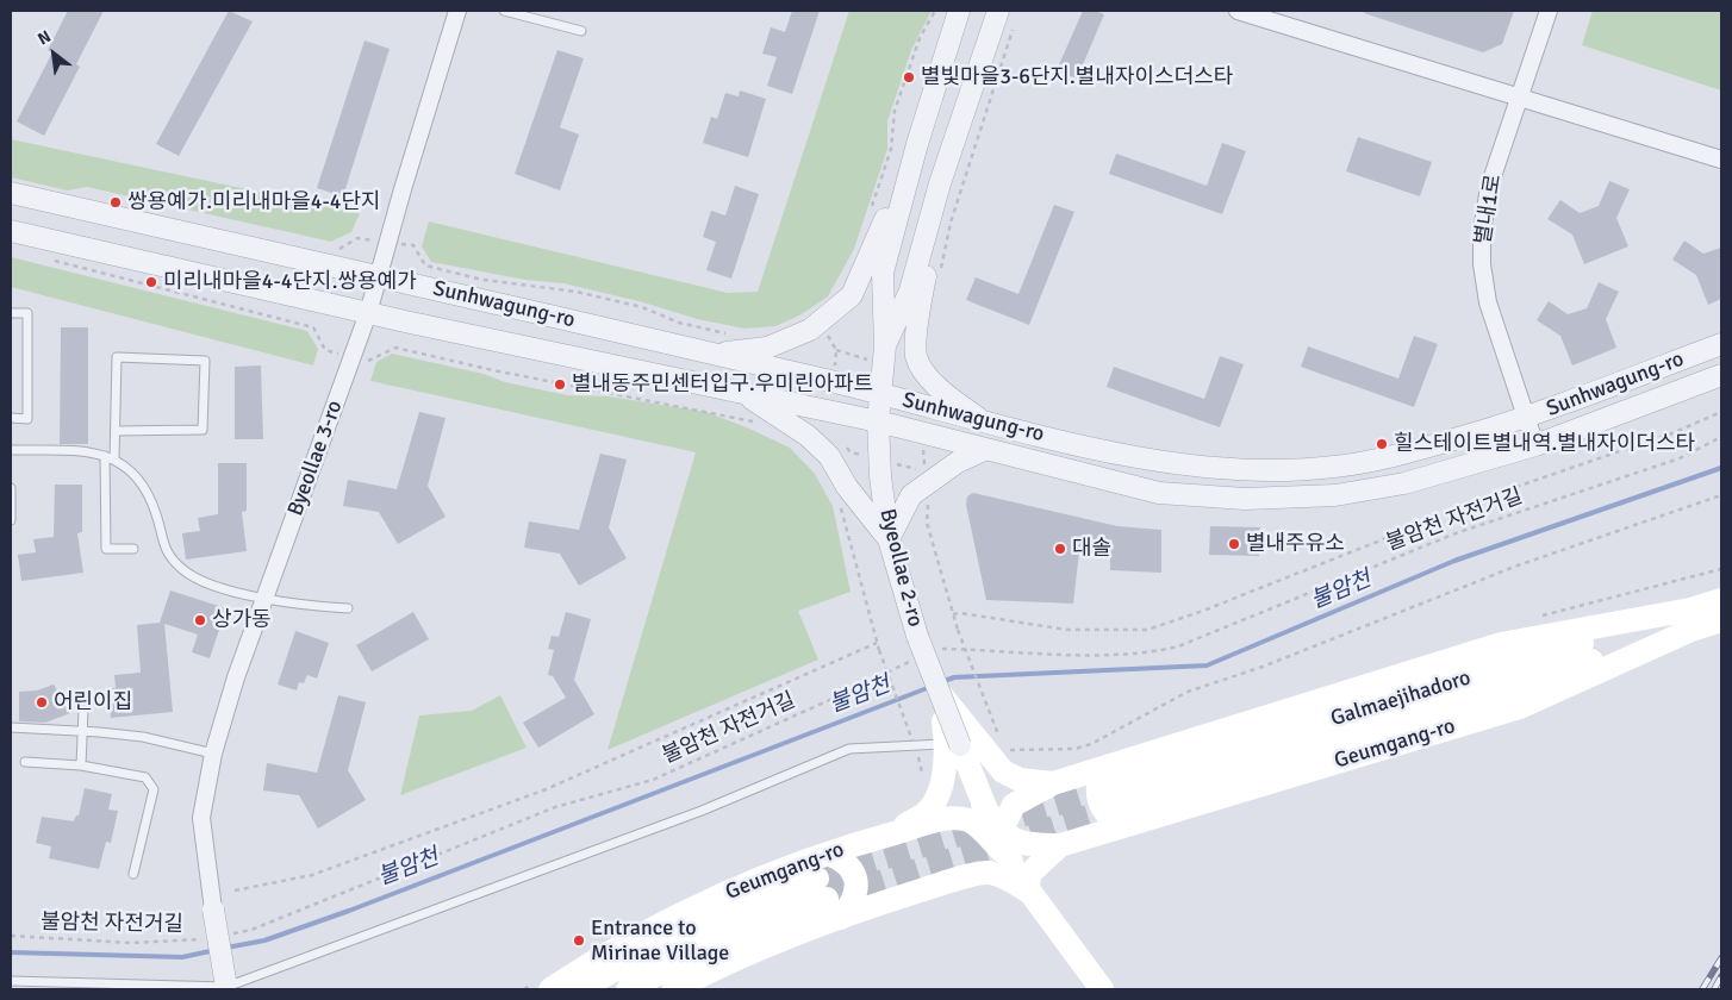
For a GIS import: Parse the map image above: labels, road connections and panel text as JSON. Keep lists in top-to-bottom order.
{
  "streets": {
    "main road": ["Geumgang-ro"],
    "street": [
      "별내1로",
      "Sunhwagung-ro",
      "Byeollae 3-ro",
      "Byeollae 2-ro"
    ],
    "path": ["불암천 자전거길"]
  },
  "crossings": [
    ["별내1로", "Sunhwagung-ro"],
    ["Sunhwagung-ro", "Byeollae 3-ro"],
    ["Sunhwagung-ro", "Byeollae 2-ro"]
  ],
  "water": ["불암천"],
  "places": [
    "별빛마을3-6단지.별내자이스더스타",
    "쌍용예가.미리내마을4-4단지",
    "미리내마을4-4단지.쌍용예가",
    "별내동주민센터입구.우미린아파트",
    "힐스테이트별내역.별내자이더스타",
    "별내주유소",
    "대솔",
    "상가동",
    "어린이집",
    "Entrance to Mirinae Village"
  ],
  "north": "top left"
}
